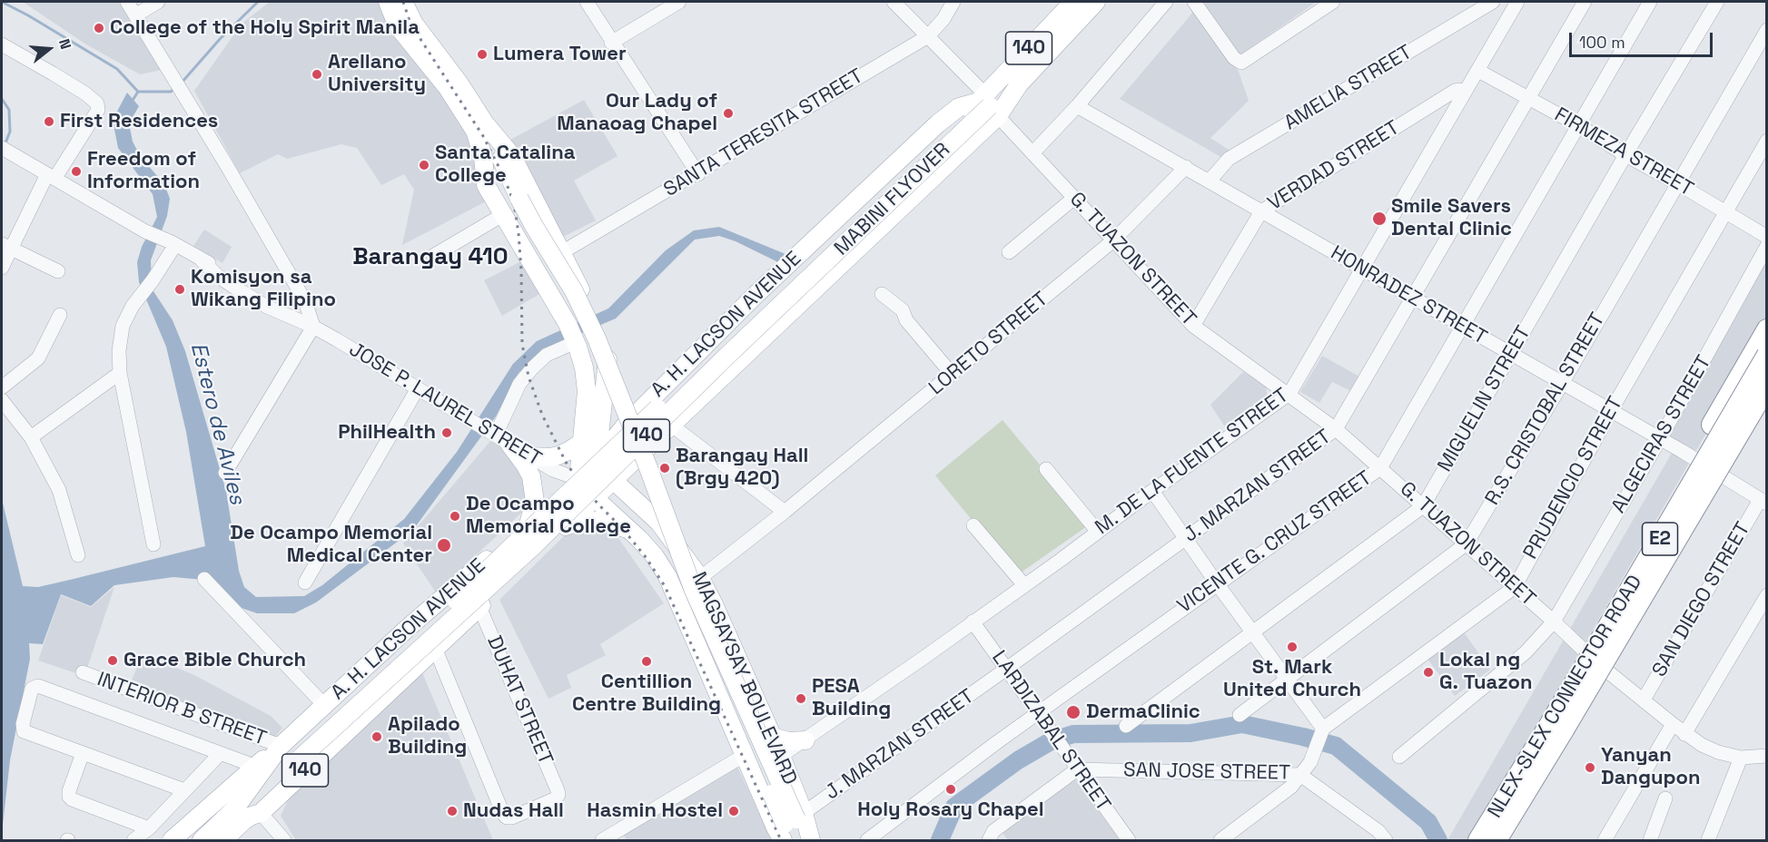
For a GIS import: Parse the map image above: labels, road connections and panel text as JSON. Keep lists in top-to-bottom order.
{
  "streets": {
    "highway": ["E2", "NLEX-SLEX CONNECTOR ROAD"],
    "main road": [
      "140",
      "MABINI FLYOVER",
      "A. H. LACSON AVENUE",
      "MAGSAYSAY BOULEVARD"
    ],
    "street": [
      "AMELIA STREET",
      "SANTA TERESITA STREET",
      "FIRMEZA STREET",
      "VERDAD STREET",
      "G. TUAZON STREET",
      "HONRADEZ STREET",
      "LORETO STREET",
      "MIGUELIN STREET",
      "JOSE P. LAUREL STREET",
      "R.S. CRISTOBAL STREET",
      "ALGECIRAS STREET",
      "M. DE LA FUENTE STREET",
      "PRUDENCIO STREET",
      "J. MARZAN STREET",
      "VICENTE G. CRUZ STREET",
      "SAN DIEGO STREET",
      "DUHAT STREET",
      "INTERIOR B STREET",
      "LARDIZABAL STREET",
      "SAN JOSE STREET"
    ]
  },
  "crossings": [
    ["AMELIA STREET", "HONRADEZ STREET"],
    ["SANTA TERESITA STREET", "G. TUAZON STREET"],
    ["FIRMEZA STREET", "MIGUELIN STREET"],
    ["FIRMEZA STREET", "R.S. CRISTOBAL STREET"],
    ["FIRMEZA STREET", "M. DE LA FUENTE STREET"],
    ["FIRMEZA STREET", "PRUDENCIO STREET"],
    ["FIRMEZA STREET", "J. MARZAN STREET"],
    ["FIRMEZA STREET", "VICENTE G. CRUZ STREET"],
    ["VERDAD STREET", "G. TUAZON STREET"],
    ["VERDAD STREET", "HONRADEZ STREET"],
    ["VERDAD STREET", "M. DE LA FUENTE STREET"],
    ["MABINI FLYOVER", "G. TUAZON STREET"],
    ["MABINI FLYOVER", "A. H. LACSON AVENUE"],
    ["MABINI FLYOVER", "INTERIOR B STREET"],
    ["G. TUAZON STREET", "A. H. LACSON AVENUE"],
    ["G. TUAZON STREET", "LORETO STREET"],
    ["G. TUAZON STREET", "MIGUELIN STREET"],
    ["G. TUAZON STREET", "R.S. CRISTOBAL STREET"],
    ["G. TUAZON STREET", "ALGECIRAS STREET"],
    ["G. TUAZON STREET", "M. DE LA FUENTE STREET"],
    ["G. TUAZON STREET", "PRUDENCIO STREET"],
    ["G. TUAZON STREET", "J. MARZAN STREET"],
    ["G. TUAZON STREET", "VICENTE G. CRUZ STREET"],
    ["G. TUAZON STREET", "SAN DIEGO STREET"],
    ["HONRADEZ STREET", "LORETO STREET"],
    ["HONRADEZ STREET", "MIGUELIN STREET"],
    ["HONRADEZ STREET", "R.S. CRISTOBAL STREET"],
    ["HONRADEZ STREET", "ALGECIRAS STREET"],
    ["HONRADEZ STREET", "M. DE LA FUENTE STREET"],
    ["HONRADEZ STREET", "PRUDENCIO STREET"],
    ["HONRADEZ STREET", "J. MARZAN STREET"],
    ["HONRADEZ STREET", "VICENTE G. CRUZ STREET"],
    ["HONRADEZ STREET", "SAN DIEGO STREET"],
    ["A. H. LACSON AVENUE", "JOSE P. LAUREL STREET"],
    ["A. H. LACSON AVENUE", "MAGSAYSAY BOULEVARD"],
    ["A. H. LACSON AVENUE", "DUHAT STREET"],
    ["A. H. LACSON AVENUE", "INTERIOR B STREET"],
    ["LORETO STREET", "MAGSAYSAY BOULEVARD"],
    ["JOSE P. LAUREL STREET", "MAGSAYSAY BOULEVARD"],
    ["M. DE LA FUENTE STREET", "MAGSAYSAY BOULEVARD"],
    ["M. DE LA FUENTE STREET", "LARDIZABAL STREET"],
    ["J. MARZAN STREET", "MAGSAYSAY BOULEVARD"],
    ["J. MARZAN STREET", "LARDIZABAL STREET"],
    ["VICENTE G. CRUZ STREET", "LARDIZABAL STREET"],
    ["LARDIZABAL STREET", "SAN JOSE STREET"]
  ],
  "districts": ["Barangay 410"],
  "water": ["Estero de Aviles"],
  "places": [
    "College of the Holy Spirit Manila",
    "Lumera Tower",
    "Arellano University",
    "Our Lady of Manaoag Chapel",
    "First Residences",
    "Santa Catalina College",
    "Freedom of Information",
    "Smile Savers Dental Clinic",
    "Komisyon sa Wikang Filipino",
    "PhilHealth",
    "Barangay Hall (Brgy 420)",
    "De Ocampo Memorial College",
    "De Ocampo Memorial Medical Center",
    "St. Mark United Church",
    "Grace Bible Church",
    "Centillion Centre Building",
    "Lokal ng G. Tuazon",
    "PESA Building",
    "DermaClinic",
    "Apilado Building",
    "Yanyan Dangupon",
    "Holy Rosary Chapel",
    "Nudas Hall",
    "Hasmin Hostel"
  ],
  "scale_bar": "100 m",
  "north": "right"
}
